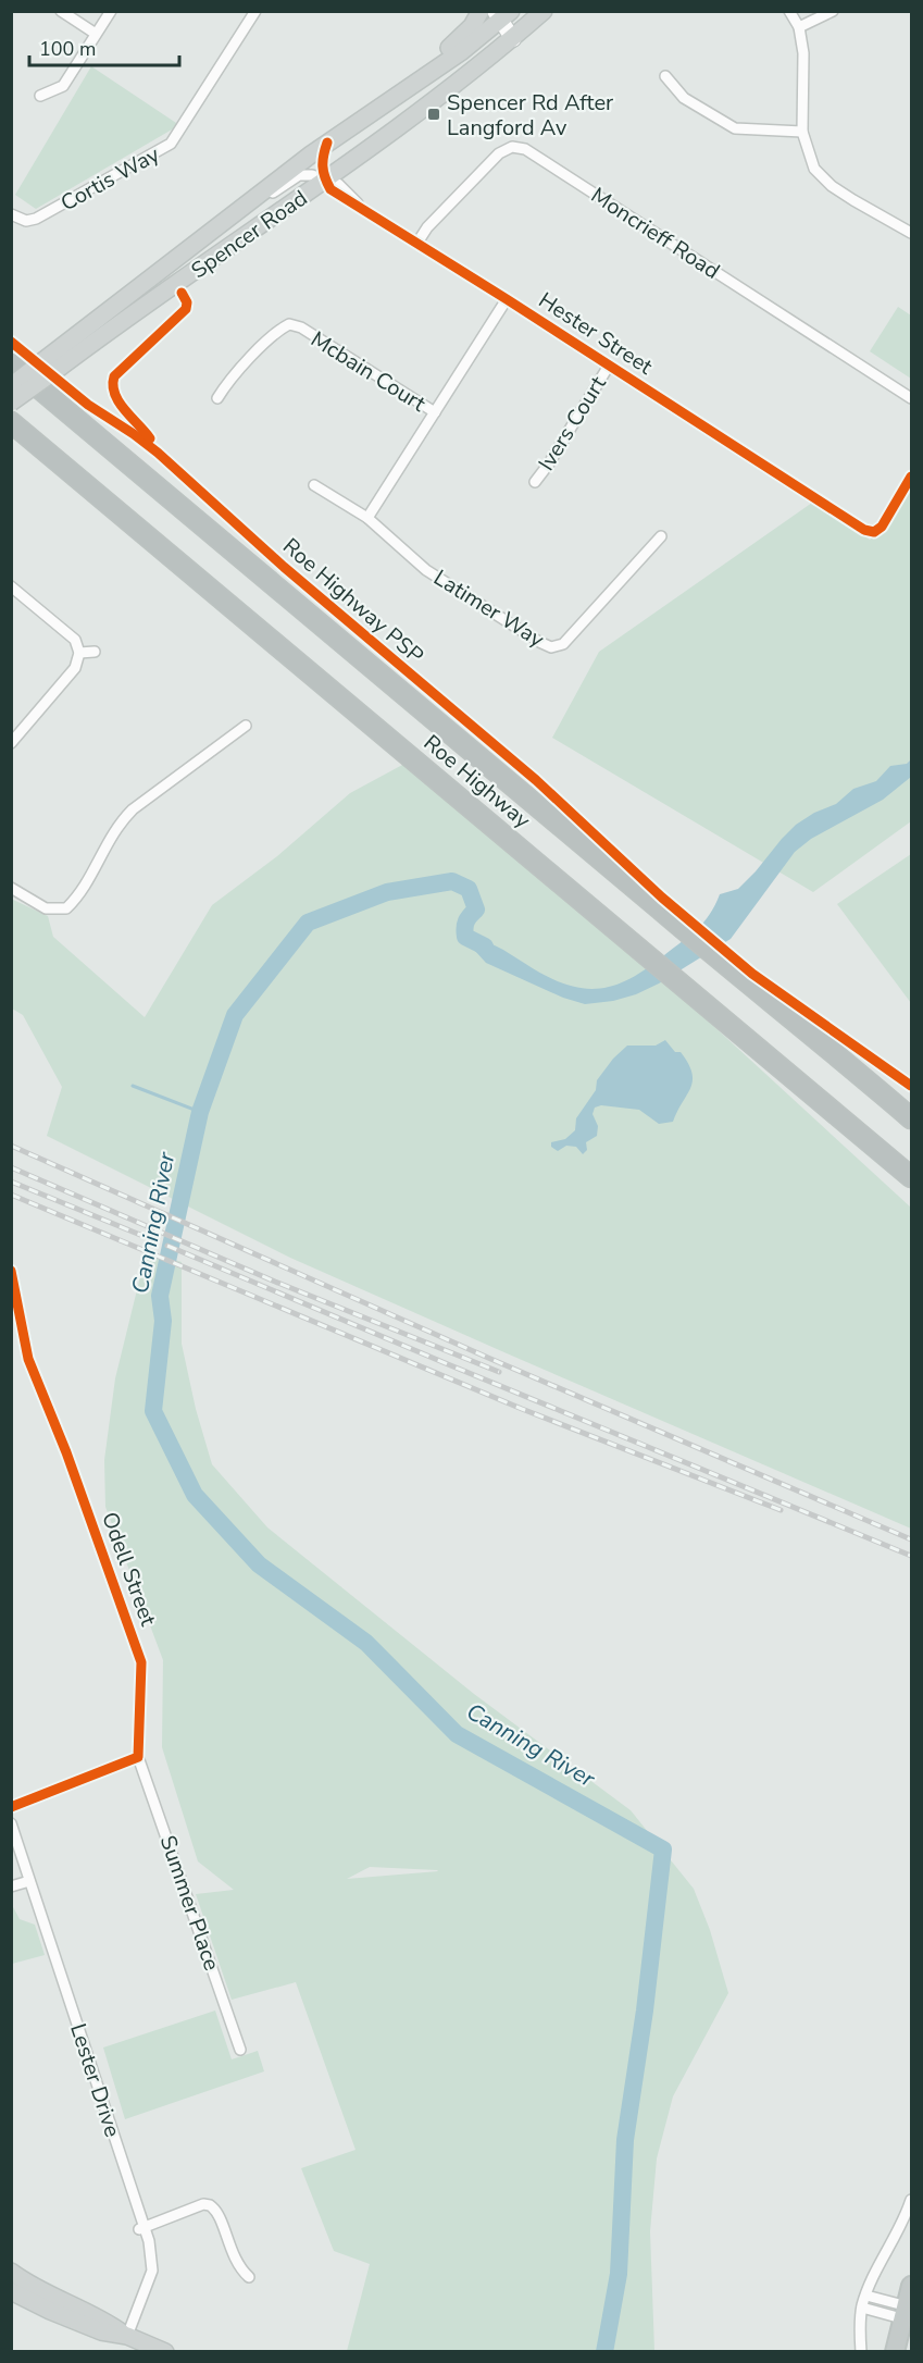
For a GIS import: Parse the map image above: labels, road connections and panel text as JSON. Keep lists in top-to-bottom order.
{
  "streets": {
    "highway": ["Roe Highway"],
    "main road": ["Spencer Road"],
    "street": [
      "Cortis Way",
      "Moncrieff Road",
      "Hester Street",
      "Mcbain Court",
      "Ivers Court",
      "Latimer Way",
      "Odell Street",
      "Summer Place",
      "Lester Drive"
    ],
    "cycle path": ["Roe Highway PSP"]
  },
  "crossings": [
    ["Moncrieff Road", "Hester Street"],
    ["Spencer Road", "Hester Street"],
    ["Hester Street", "Ivers Court"],
    ["Odell Street", "Summer Place"]
  ],
  "water": ["Canning River"],
  "places": {
    "transit": ["Spencer Rd After Langford Av"]
  },
  "scale_bar": "100 m"
}
